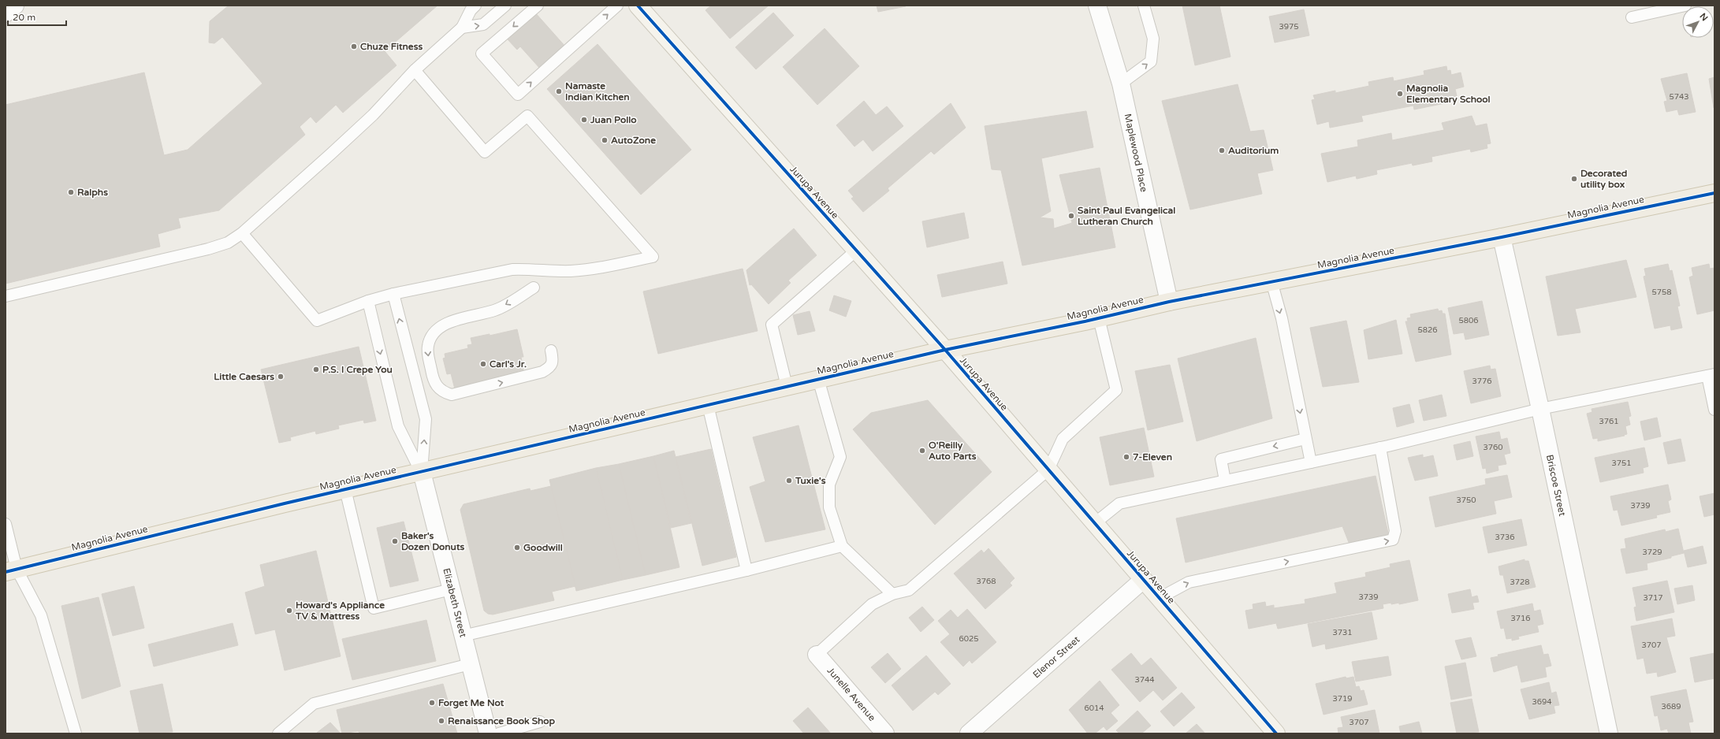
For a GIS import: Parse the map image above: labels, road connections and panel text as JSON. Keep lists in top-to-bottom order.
{
  "streets": {
    "main road": ["Jurupa Avenue", "Magnolia Avenue"],
    "street": [
      "Maplewood Place",
      "Briscoe Street",
      "Elizabeth Street",
      "Elenor Street",
      "Junelle Avenue"
    ]
  },
  "crossings": [
    ["Maplewood Place", "Magnolia Avenue"],
    ["Jurupa Avenue", "Magnolia Avenue"],
    ["Jurupa Avenue", "Elenor Street"],
    ["Magnolia Avenue", "Briscoe Street"],
    ["Magnolia Avenue", "Elizabeth Street"]
  ],
  "places": [
    "Chuze Fitness",
    "Namaste Indian Kitchen",
    "Magnolia Elementary School",
    "Juan Pollo",
    "AutoZone",
    "Auditorium",
    "Decorated utility box",
    "Ralphs",
    "Saint Paul Evangelical Lutheran Church",
    "Carl's Jr.",
    "P.S. I Crepe You",
    "Little Caesars",
    "O'Reilly Auto Parts",
    "7-Eleven",
    "Tuxie's",
    "Baker's Dozen Donuts",
    "Goodwill",
    "Howard's Appliance TV & Mattress",
    "Forget Me Not",
    "Renaissance Book Shop"
  ],
  "house_numbers": [
    "3975",
    "5743",
    "5758",
    "5806",
    "5826",
    "3776",
    "3761",
    "3760",
    "3751",
    "3750",
    "3739",
    "3736",
    "3729",
    "3768",
    "3728",
    "3739",
    "3717",
    "3716",
    "3731",
    "6025",
    "3707",
    "3744",
    "3719",
    "3694",
    "3689",
    "6014",
    "3707"
  ],
  "scale_bar": "20 m",
  "north": "top right"
}
